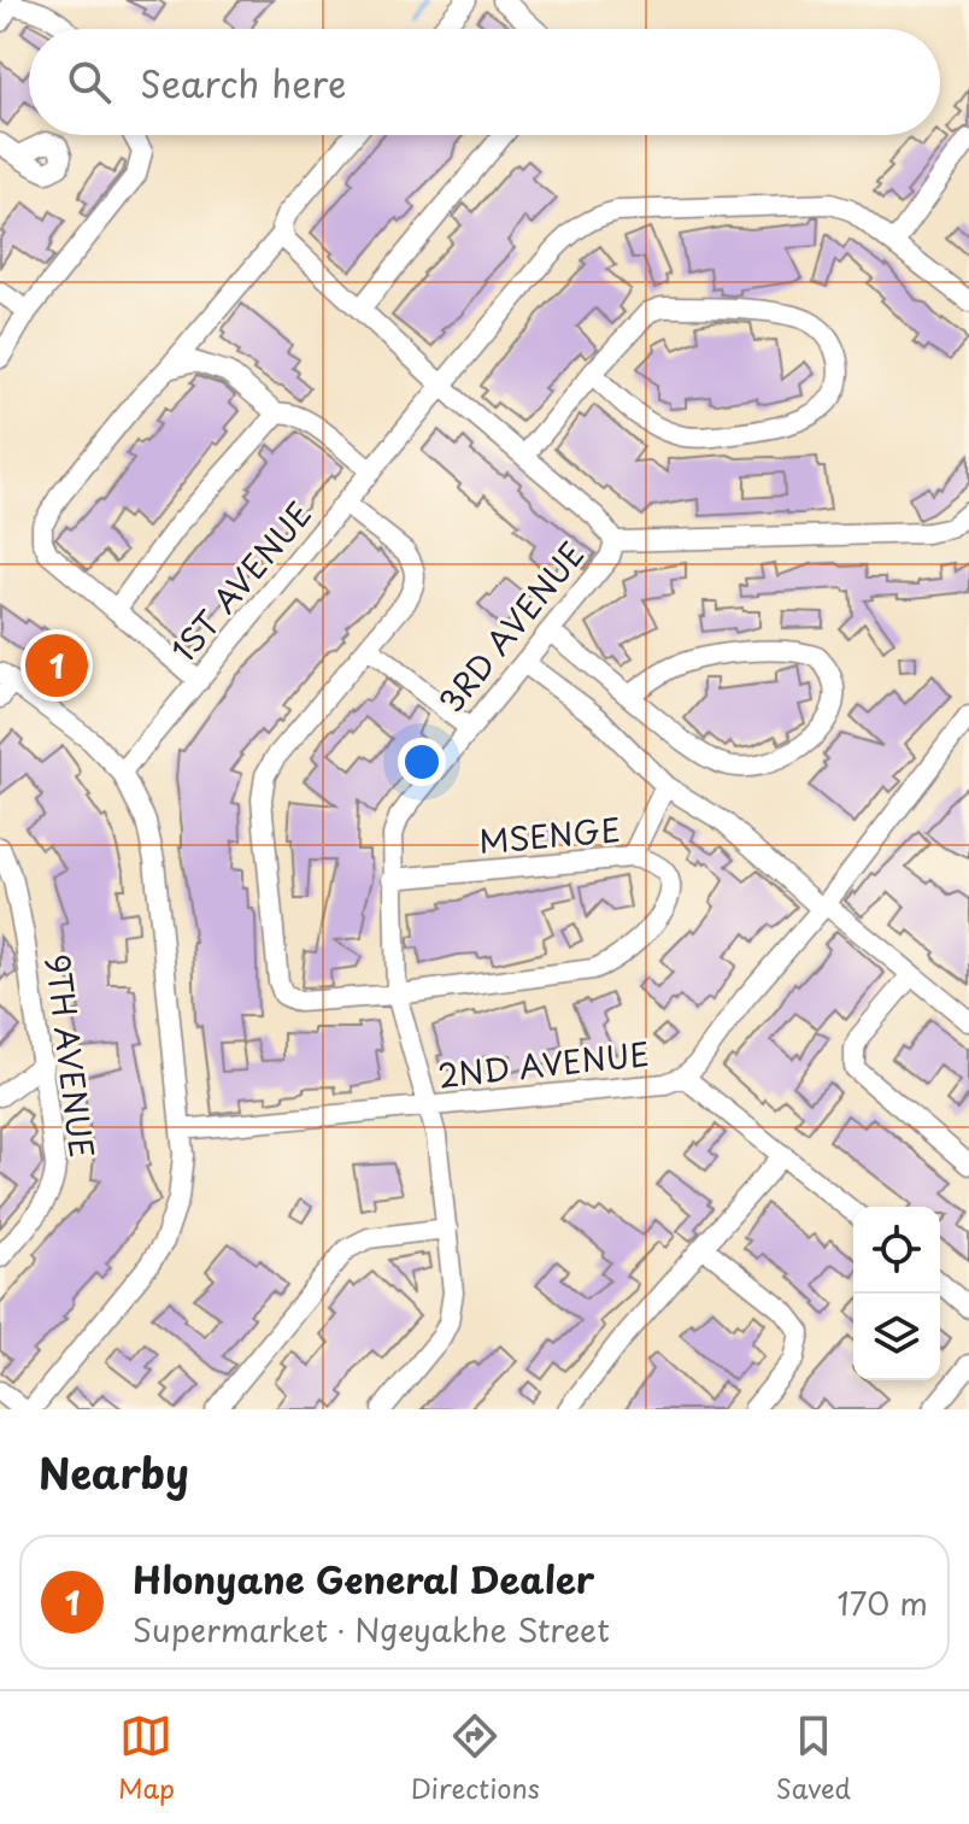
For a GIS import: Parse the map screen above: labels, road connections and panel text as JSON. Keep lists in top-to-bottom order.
{
  "streets": {
    "street": [
      "1ST AVENUE",
      "3RD AVENUE",
      "MSENGE",
      "9TH AVENUE",
      "2ND AVENUE"
    ]
  },
  "crossings": [
    ["3RD AVENUE", "MSENGE"],
    ["3RD AVENUE", "2ND AVENUE"]
  ],
  "page": {
    "search": "Search here",
    "pins": "1",
    "heading": "Nearby",
    "list": [
      {
        "mark": "1",
        "name": "Hlonyane General Dealer",
        "note": "Supermarket · Ngeyakhe Street",
        "value": "170 m"
      }
    ],
    "nav": ["Map", "Directions", "Saved"]
  }
}
